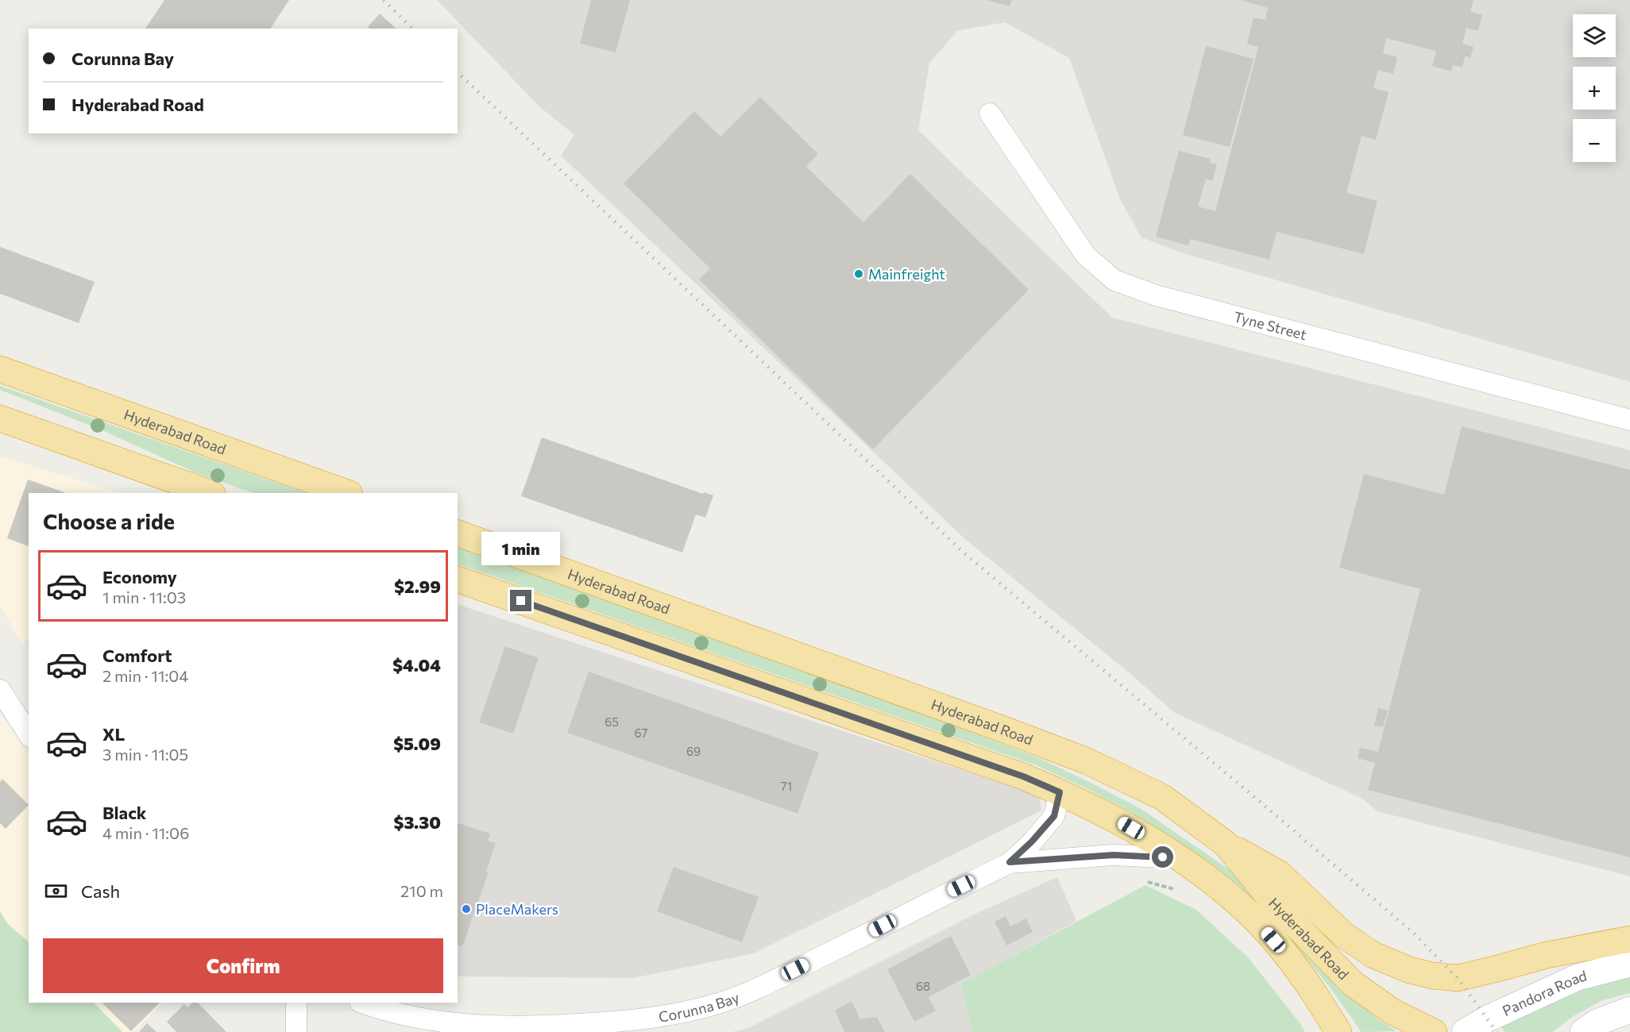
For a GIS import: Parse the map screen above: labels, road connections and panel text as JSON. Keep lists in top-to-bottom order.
{
  "streets": {
    "highway": ["Hyderabad Road"],
    "main road": ["Pandora Road"],
    "street": ["Tyne Street", "Corunna Bay"]
  },
  "crossings": [
    ["Hyderabad Road", "Corunna Bay"]
  ],
  "places": ["Mainfreight", "PlaceMakers"],
  "house_numbers": [
    "65",
    "67",
    "69",
    "71",
    "68"
  ],
  "page": {
    "map_buttons": ["+", "−"],
    "banner": ["Corunna Bay", "Hyderabad Road"],
    "heading": "Choose a ride",
    "bubble": "1 min",
    "list": [
      {
        "name": "Economy",
        "note": "1 min · 11:03",
        "value": "$2.99"
      },
      {
        "name": "Comfort",
        "note": "2 min · 11:04",
        "value": "$4.04"
      },
      {
        "name": "XL",
        "note": "3 min · 11:05",
        "value": "$5.09"
      },
      {
        "name": "Black",
        "note": "4 min · 11:06",
        "value": "$3.30"
      }
    ],
    "pay": ["Cash", "210 m"],
    "buttons": "Confirm"
  }
}
